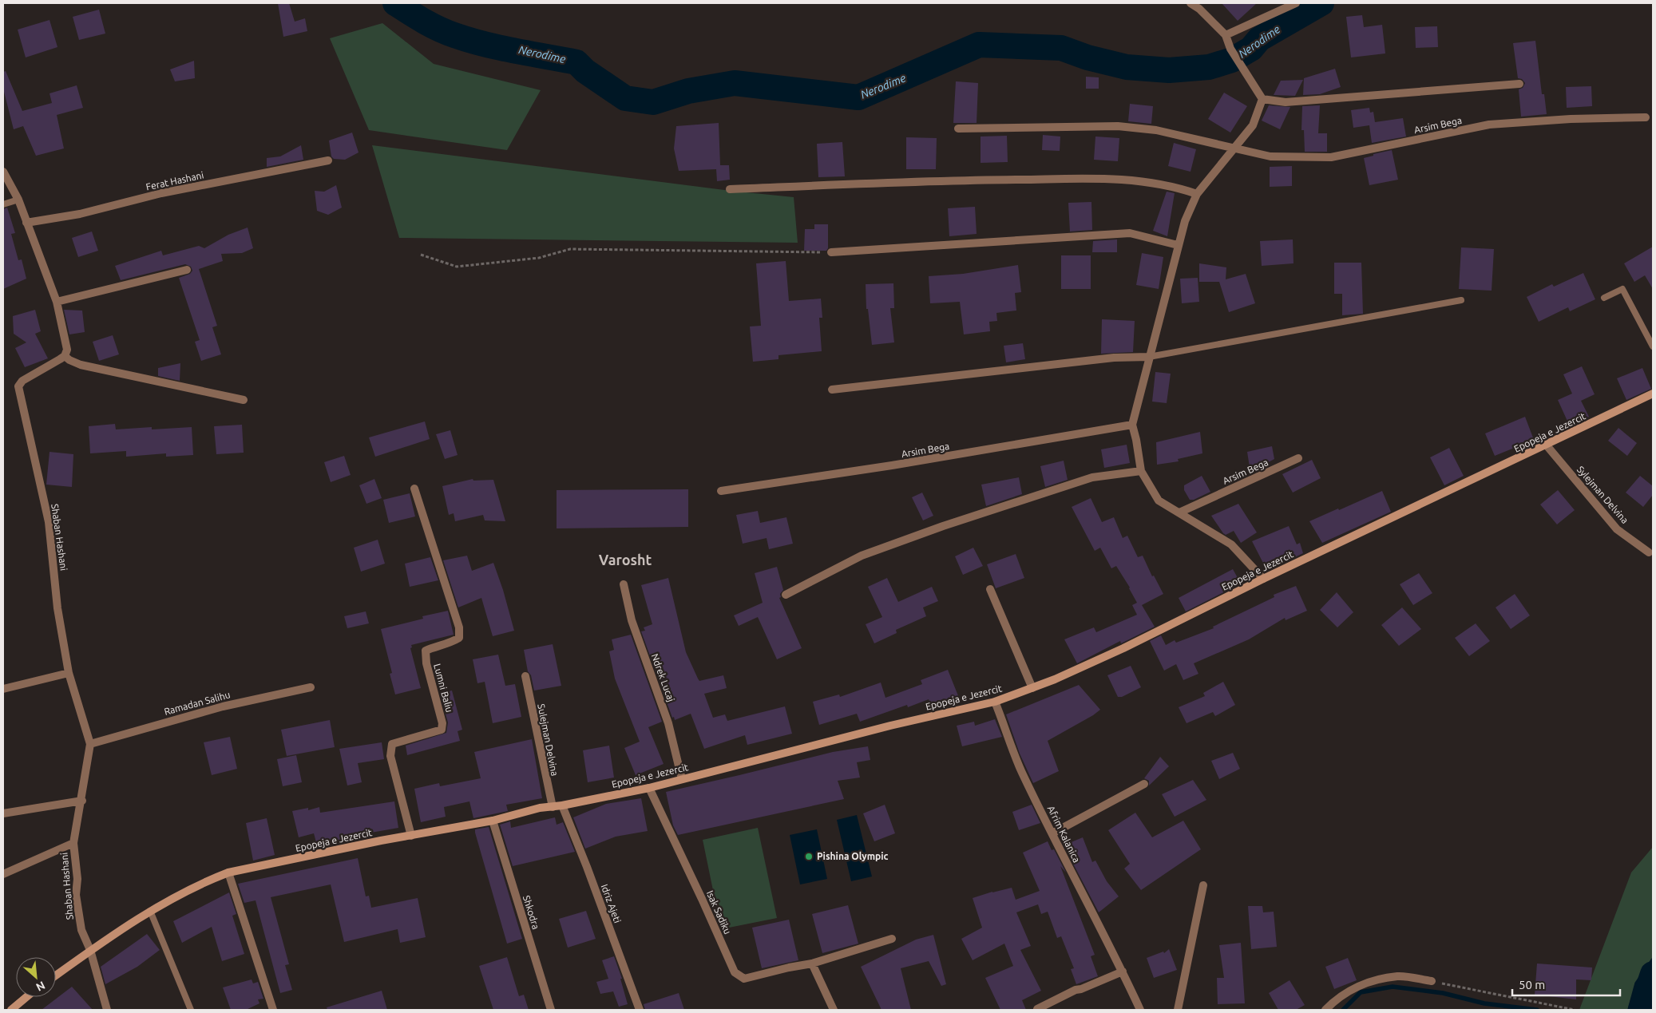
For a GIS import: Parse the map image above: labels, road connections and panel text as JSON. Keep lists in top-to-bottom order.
{
  "streets": {
    "main road": ["Epopeja e Jezercit"],
    "street": [
      "Arsim Bega",
      "Ferat Hashani",
      "Sylejman Delvina",
      "Shaban Hashani",
      "Ndrek Lucaj",
      "Lumni Baliu",
      "Ramadan Salihu",
      "Sulejman Delvina",
      "Afrim Kalanica",
      "Idriz Ajeti",
      "Shkodra",
      "Isak Sadiku"
    ]
  },
  "crossings": [
    ["Epopeja e Jezercit", "Sylejman Delvina"],
    ["Epopeja e Jezercit", "Shaban Hashani"],
    ["Epopeja e Jezercit", "Ndrek Lucaj"],
    ["Epopeja e Jezercit", "Lumni Baliu"],
    ["Epopeja e Jezercit", "Sulejman Delvina"],
    ["Epopeja e Jezercit", "Afrim Kalanica"],
    ["Epopeja e Jezercit", "Idriz Ajeti"],
    ["Epopeja e Jezercit", "Shkodra"],
    ["Epopeja e Jezercit", "Isak Sadiku"],
    ["Shaban Hashani", "Ramadan Salihu"]
  ],
  "districts": ["Varosht"],
  "water": ["Nerodime"],
  "places": ["Pishina Olympic"],
  "scale_bar": "50 m",
  "north": "bottom right"
}
